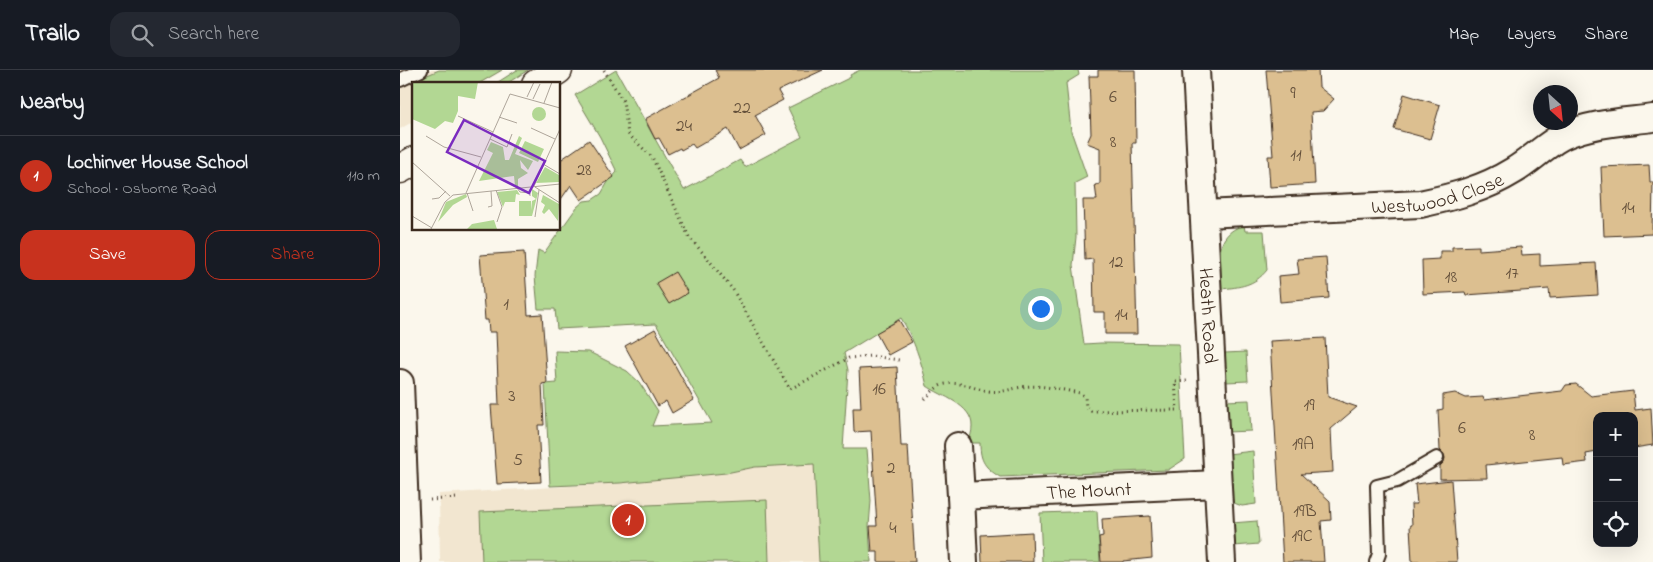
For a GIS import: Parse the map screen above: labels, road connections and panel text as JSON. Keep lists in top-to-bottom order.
{
  "streets": {
    "street": ["Westwood Close", "Heath Road", "The Mount"]
  },
  "crossings": [
    ["Westwood Close", "Heath Road"],
    ["Heath Road", "The Mount"]
  ],
  "house_numbers": [
    "9",
    "6",
    "22",
    "24",
    "8",
    "11",
    "28",
    "14",
    "12",
    "17",
    "18",
    "1",
    "14",
    "16",
    "3",
    "19",
    "6",
    "8",
    "19A",
    "5",
    "2",
    "19B",
    "4",
    "19C"
  ],
  "north": "bottom right",
  "page": {
    "header": "Trailo",
    "search": "Search here",
    "nav": ["Map", "Layers", "Share"],
    "heading": "Nearby",
    "list": [
      {
        "mark": "1",
        "name": "Lochinver House School",
        "note": "School · Osborne Road",
        "value": "110 m"
      }
    ],
    "buttons": ["Save", "Share"],
    "map_buttons": ["+", "−"],
    "pins": "1"
  }
}
